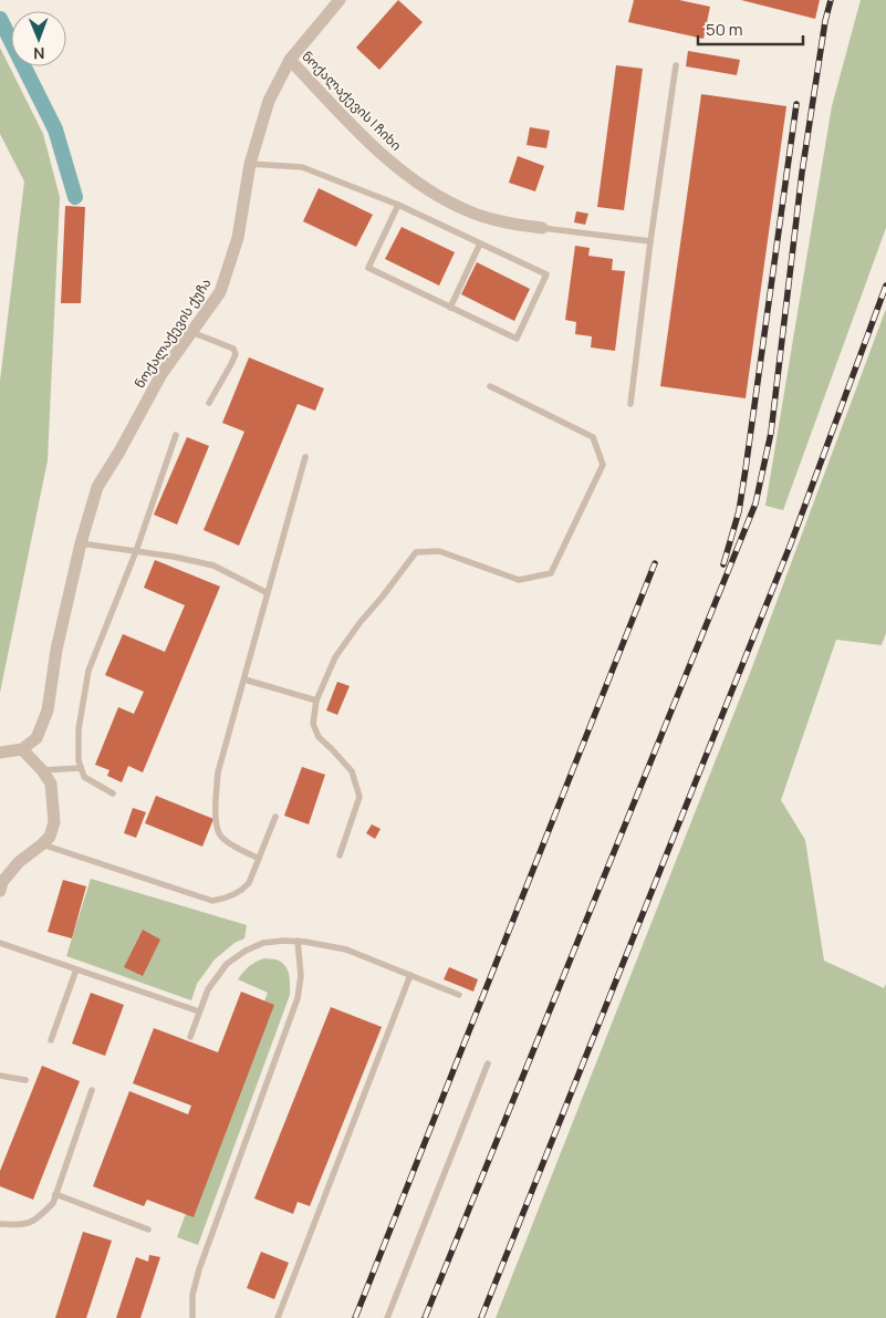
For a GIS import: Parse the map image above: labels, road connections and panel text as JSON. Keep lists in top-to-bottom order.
{
  "streets": {
    "street": ["ნოქალაქევის I ჩიხი", "ნოქალაქევის ქუჩა"]
  },
  "crossings": [
    ["ნოქალაქევის I ჩიხი", "ნოქალაქევის ქუჩა"]
  ],
  "scale_bar": "50 m",
  "north": "bottom"
}
